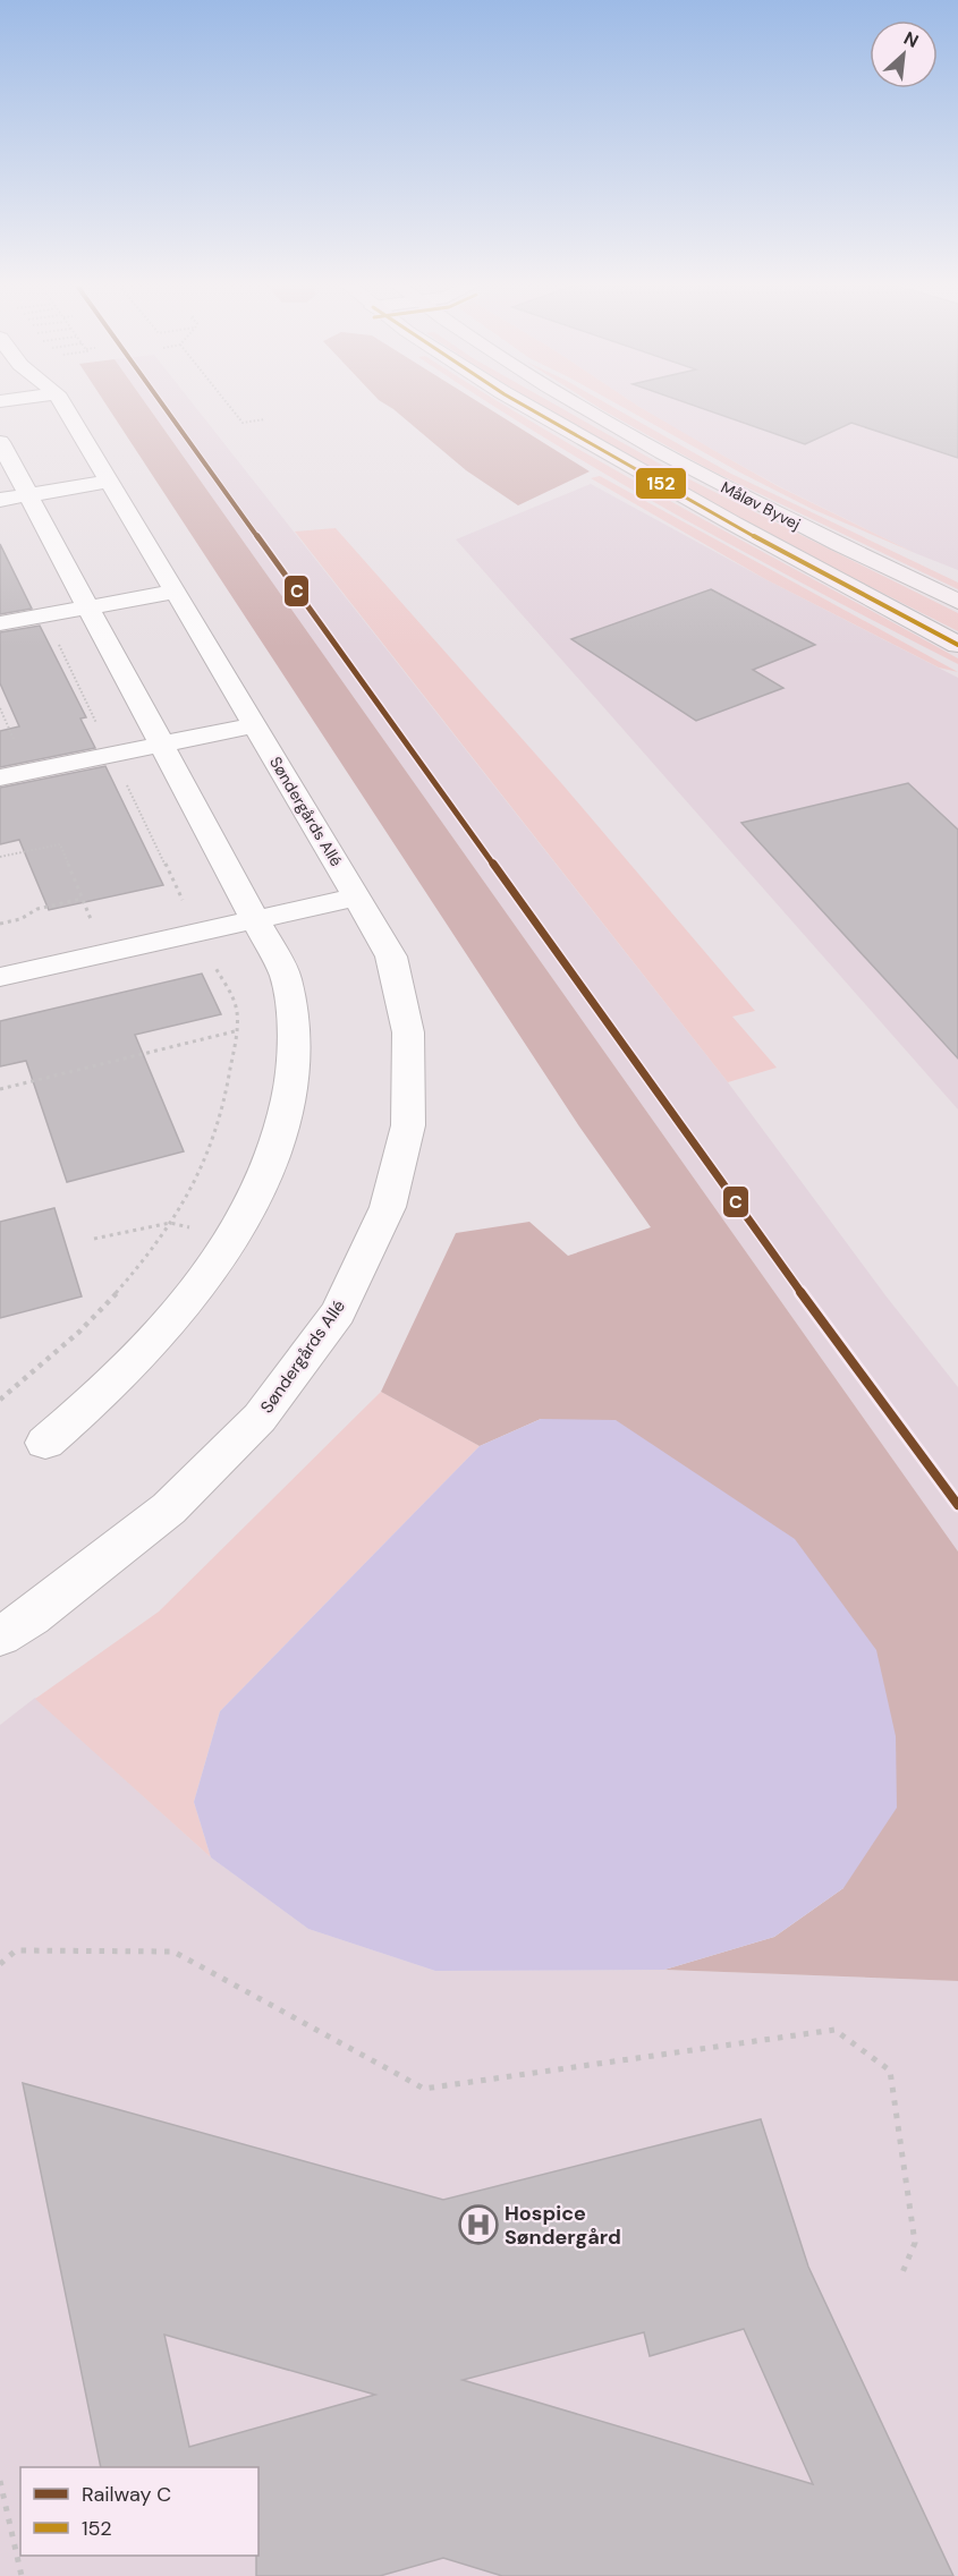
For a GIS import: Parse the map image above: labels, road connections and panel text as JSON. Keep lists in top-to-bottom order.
{
  "streets": {
    "main road": ["Måløv Byvej"],
    "street": ["Søndergårds Allé"]
  },
  "places": {
    "hospital": ["Hospice Søndergård"]
  },
  "lines": ["rail line C", "transit line 152"],
  "legend": ["Railway C", "152"],
  "north": "top right"
}
